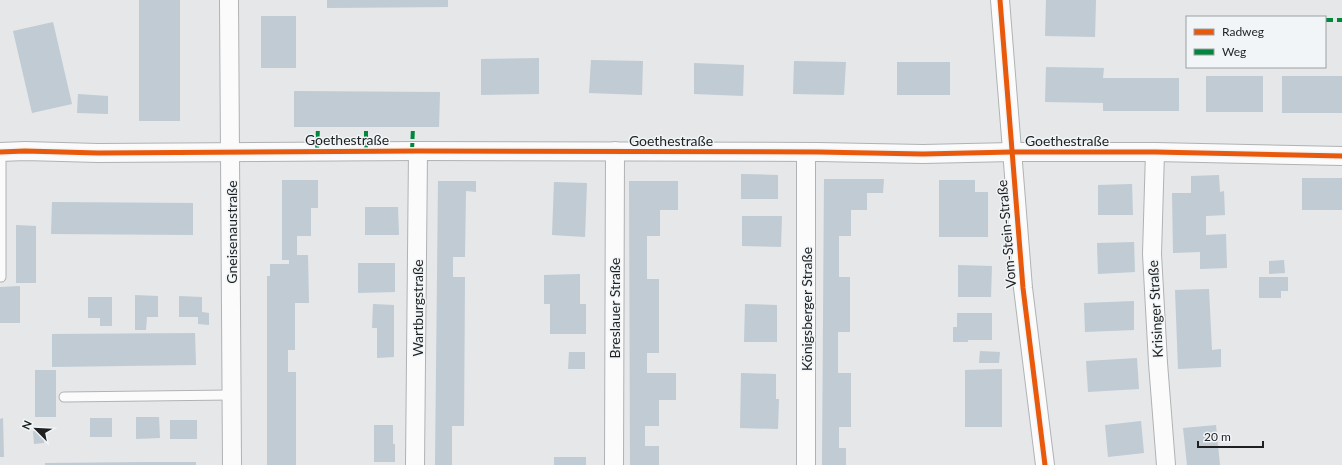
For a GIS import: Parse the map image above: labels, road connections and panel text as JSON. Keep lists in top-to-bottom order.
{
  "streets": {
    "street": [
      "Goethestraße",
      "Gneisenaustraße",
      "Vom-Stein-Straße",
      "Wartburgstraße",
      "Breslauer Straße",
      "Königsberger Straße",
      "Krisinger Straße"
    ]
  },
  "crossings": [
    ["Goethestraße", "Gneisenaustraße"],
    ["Goethestraße", "Vom-Stein-Straße"],
    ["Goethestraße", "Wartburgstraße"],
    ["Goethestraße", "Breslauer Straße"],
    ["Goethestraße", "Königsberger Straße"],
    ["Goethestraße", "Krisinger Straße"]
  ],
  "legend": ["Radweg", "Weg"],
  "scale_bar": "20 m",
  "north": "top left"
}
